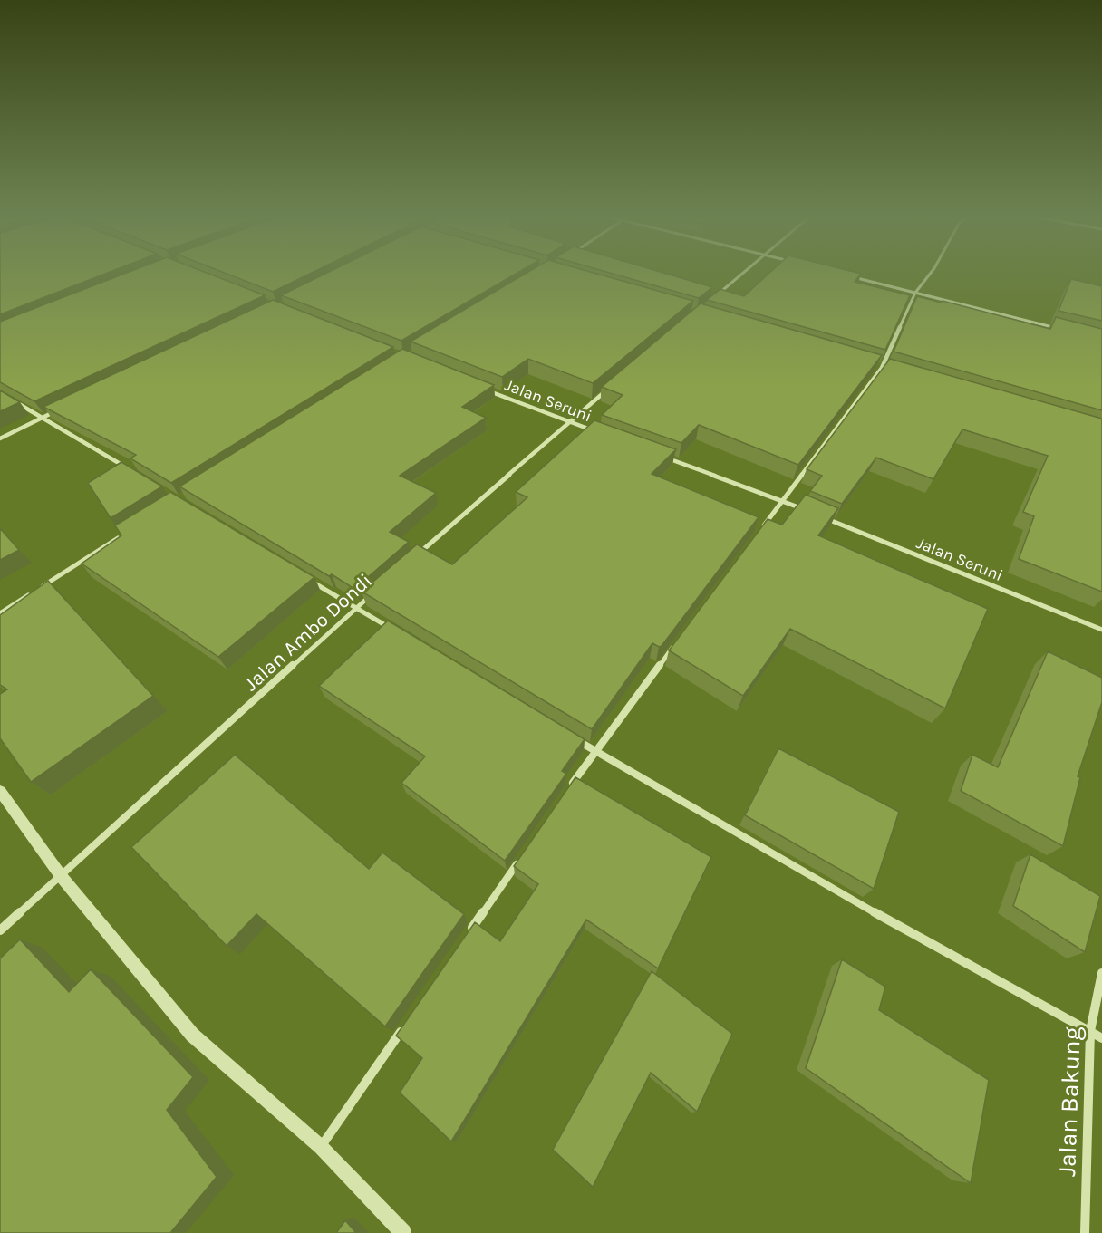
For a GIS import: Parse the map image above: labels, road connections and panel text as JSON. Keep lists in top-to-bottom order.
{
  "streets": {
    "street": ["Jalan Seruni", "Jalan Ambo Dondi", "Jalan Bakung"]
  }
}
